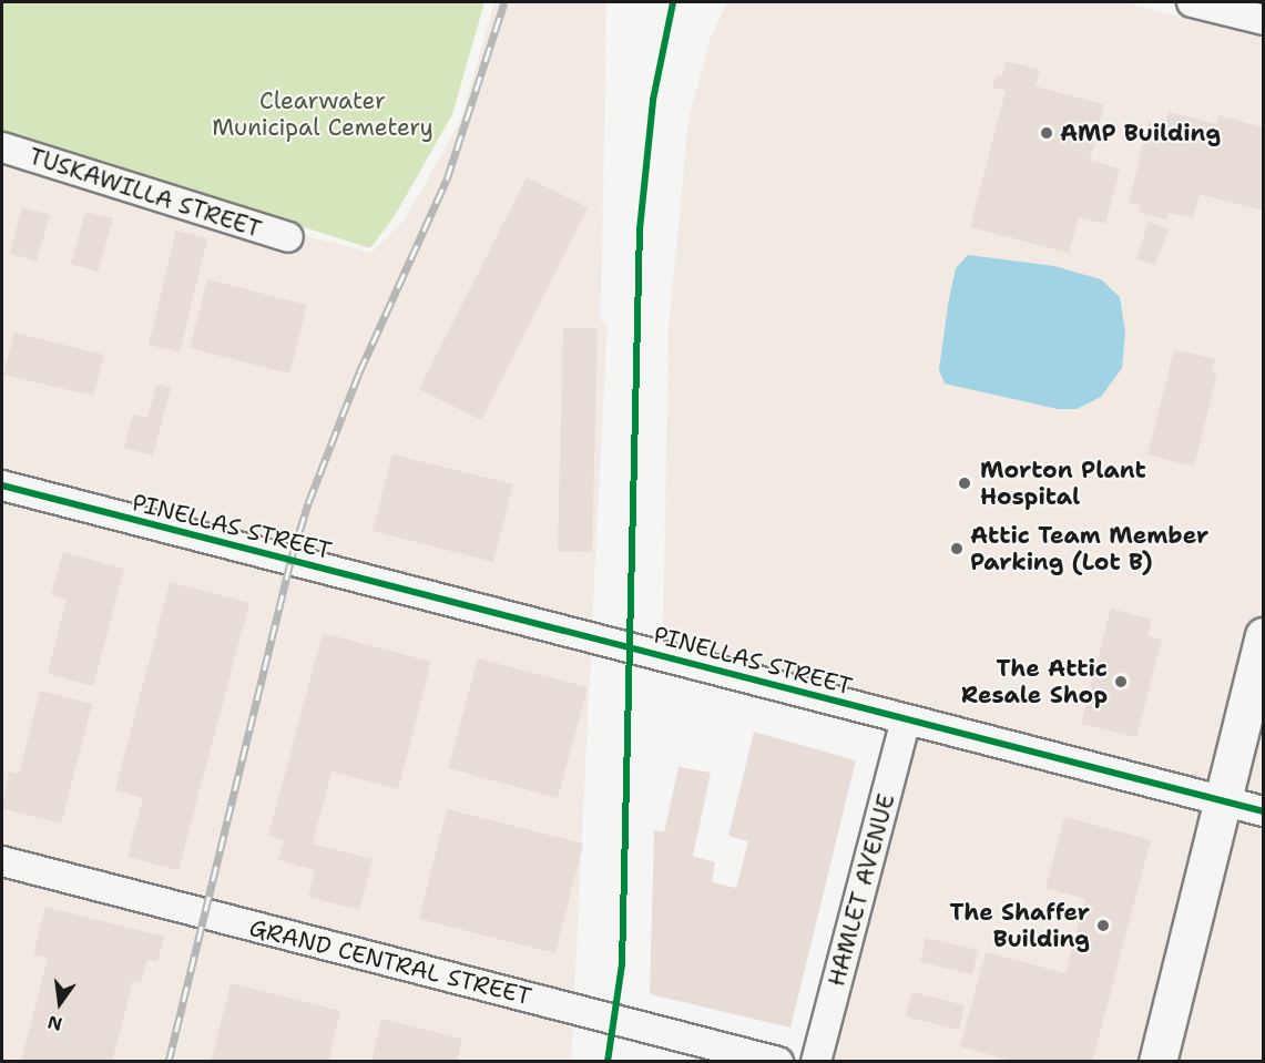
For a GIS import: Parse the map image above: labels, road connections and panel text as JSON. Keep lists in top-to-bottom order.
{
  "streets": {
    "street": [
      "TUSKAWILLA STREET",
      "PINELLAS STREET",
      "HAMLET AVENUE",
      "GRAND CENTRAL STREET"
    ]
  },
  "crossings": [
    ["PINELLAS STREET", "HAMLET AVENUE"]
  ],
  "parks": ["Clearwater Municipal Cemetery"],
  "places": [
    "AMP Building",
    "Morton Plant Hospital",
    "Attic Team Member Parking (Lot B)",
    "The Attic Resale Shop",
    "The Shaffer Building"
  ],
  "north": "bottom"
}
